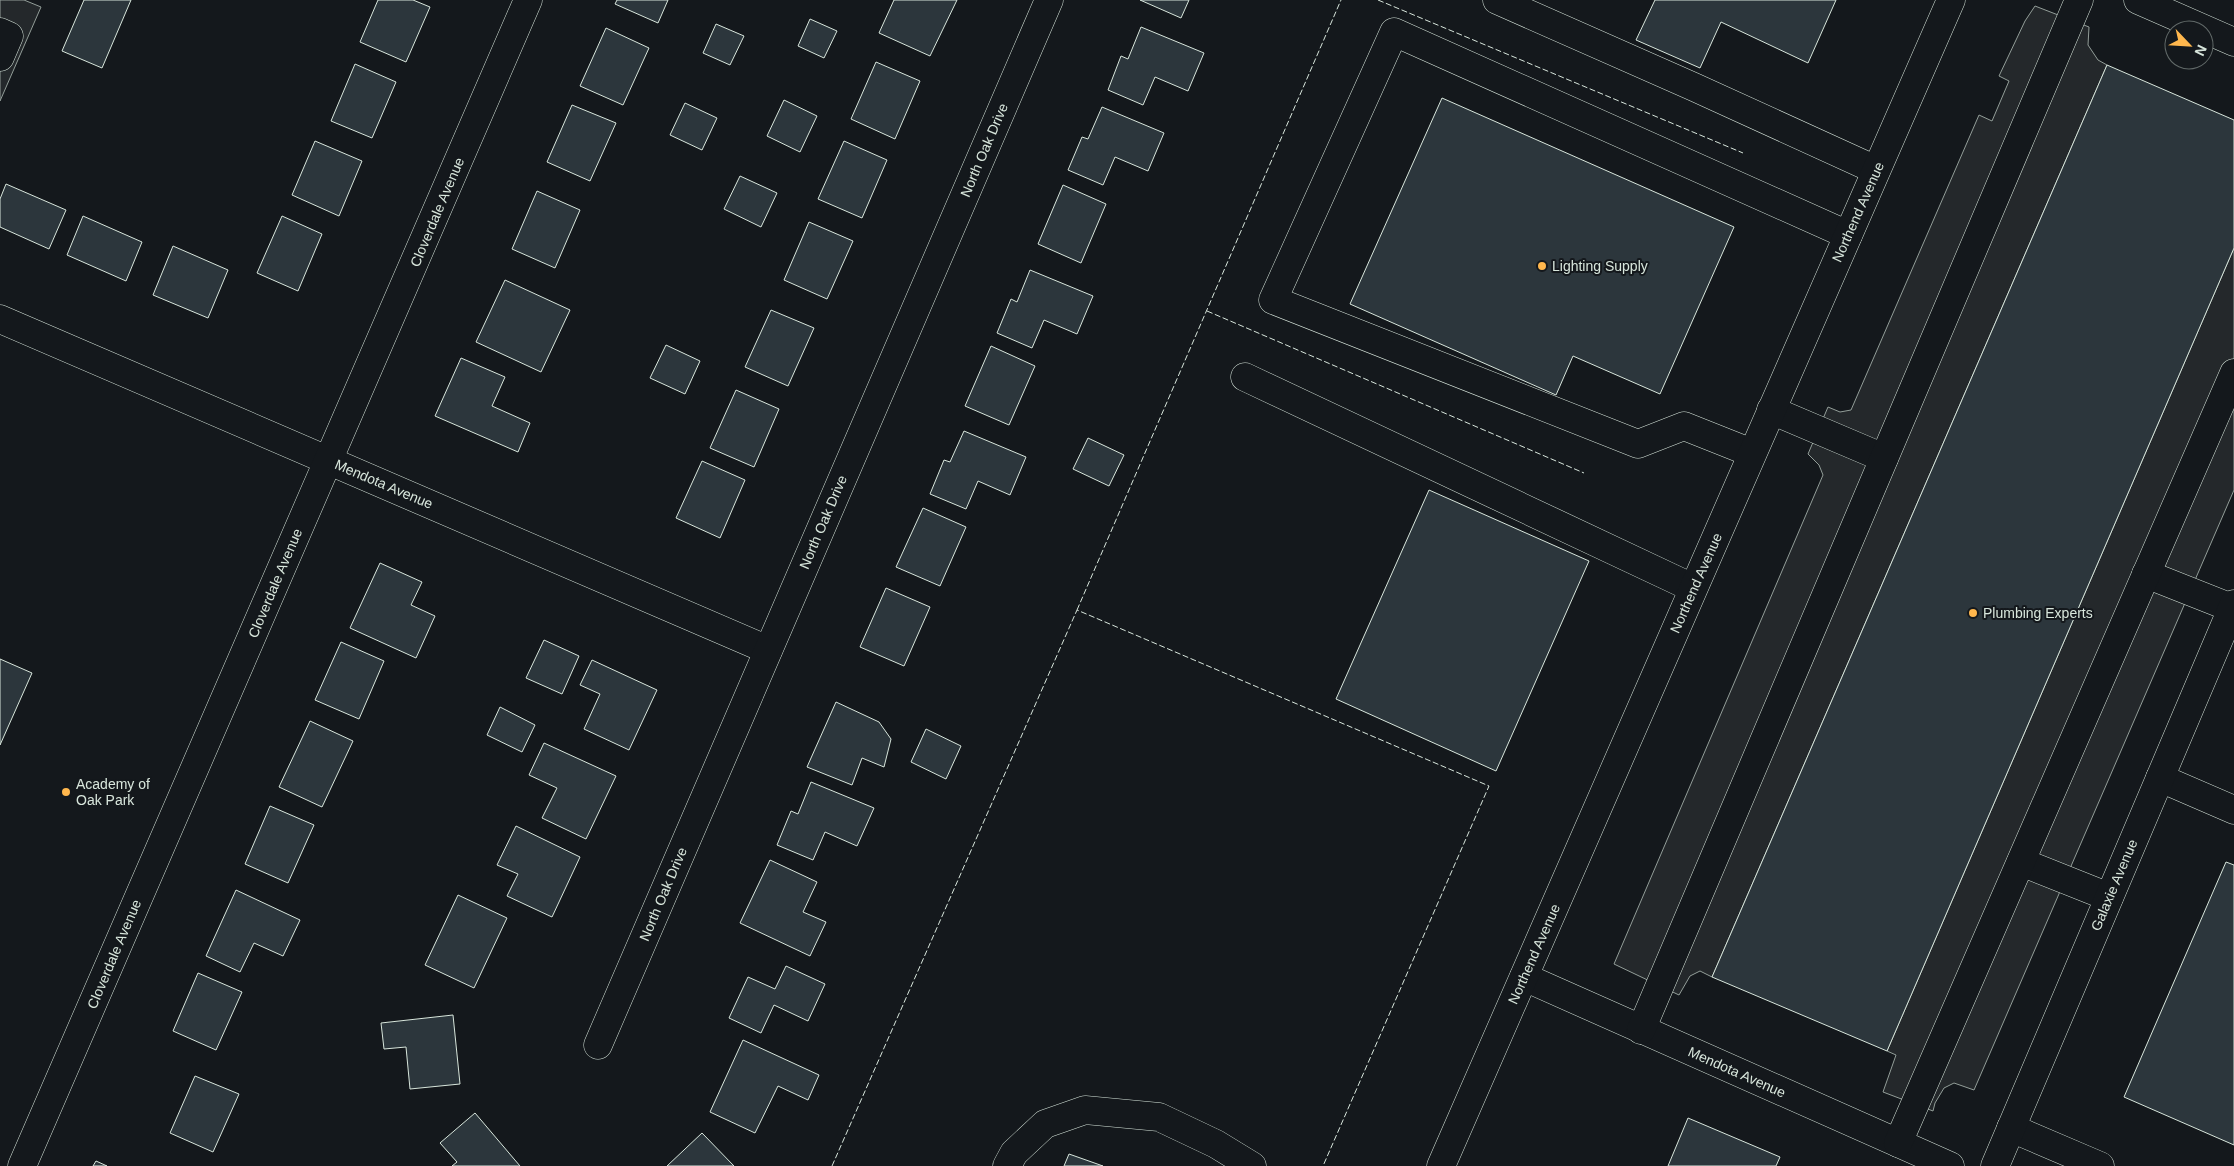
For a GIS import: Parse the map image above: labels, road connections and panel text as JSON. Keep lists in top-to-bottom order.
{
  "streets": {
    "street": [
      "North Oak Drive",
      "Cloverdale Avenue",
      "Northend Avenue",
      "Mendota Avenue",
      "Galaxie Avenue"
    ]
  },
  "crossings": [
    ["North Oak Drive", "Mendota Avenue"],
    ["Cloverdale Avenue", "Mendota Avenue"],
    ["Northend Avenue", "Mendota Avenue"]
  ],
  "places": ["Lighting Supply", "Plumbing Experts", "Academy of Oak Park"],
  "north": "bottom right"
}
